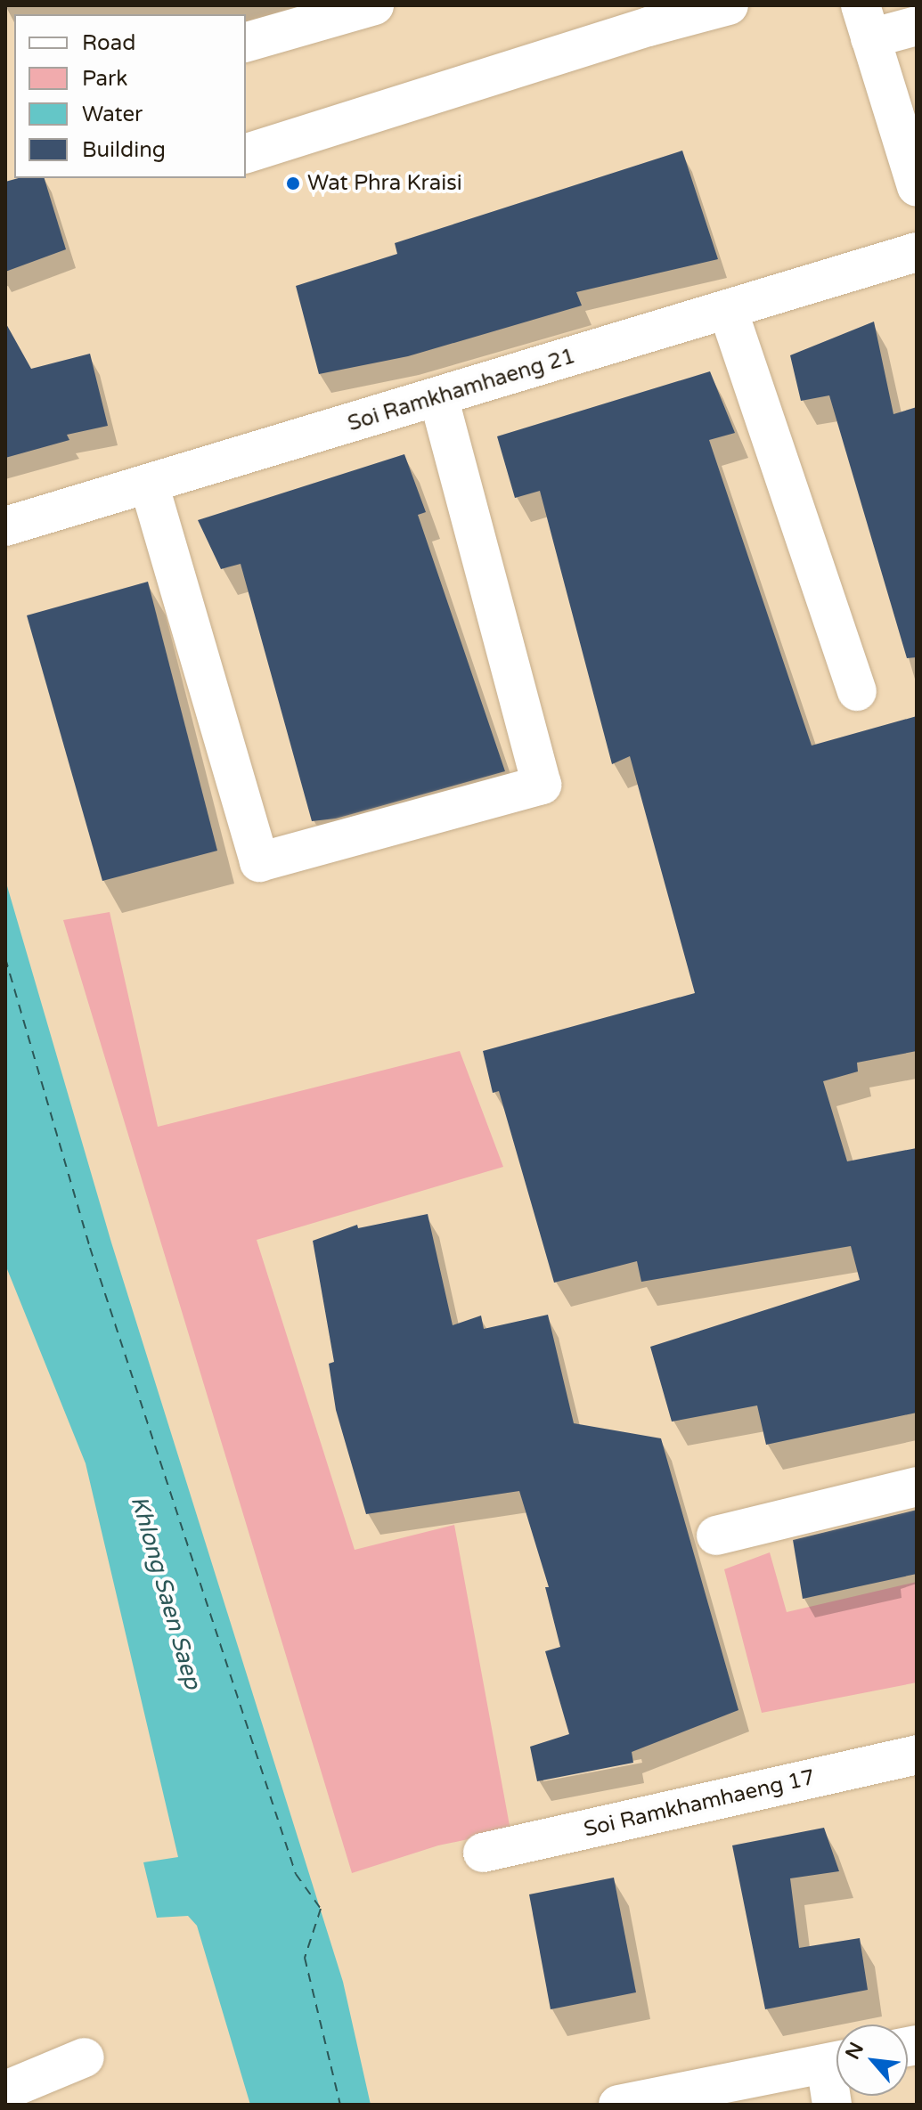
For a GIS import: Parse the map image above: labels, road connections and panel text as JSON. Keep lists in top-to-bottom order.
{
  "streets": {
    "street": ["Soi Ramkhamhaeng 21", "Soi Ramkhamhaeng 17"]
  },
  "water": ["Khlong Saen Saep"],
  "places": ["Wat Phra Kraisi"],
  "legend": [
    "Road",
    "Park",
    "Water",
    "Building"
  ],
  "north": "top left"
}
